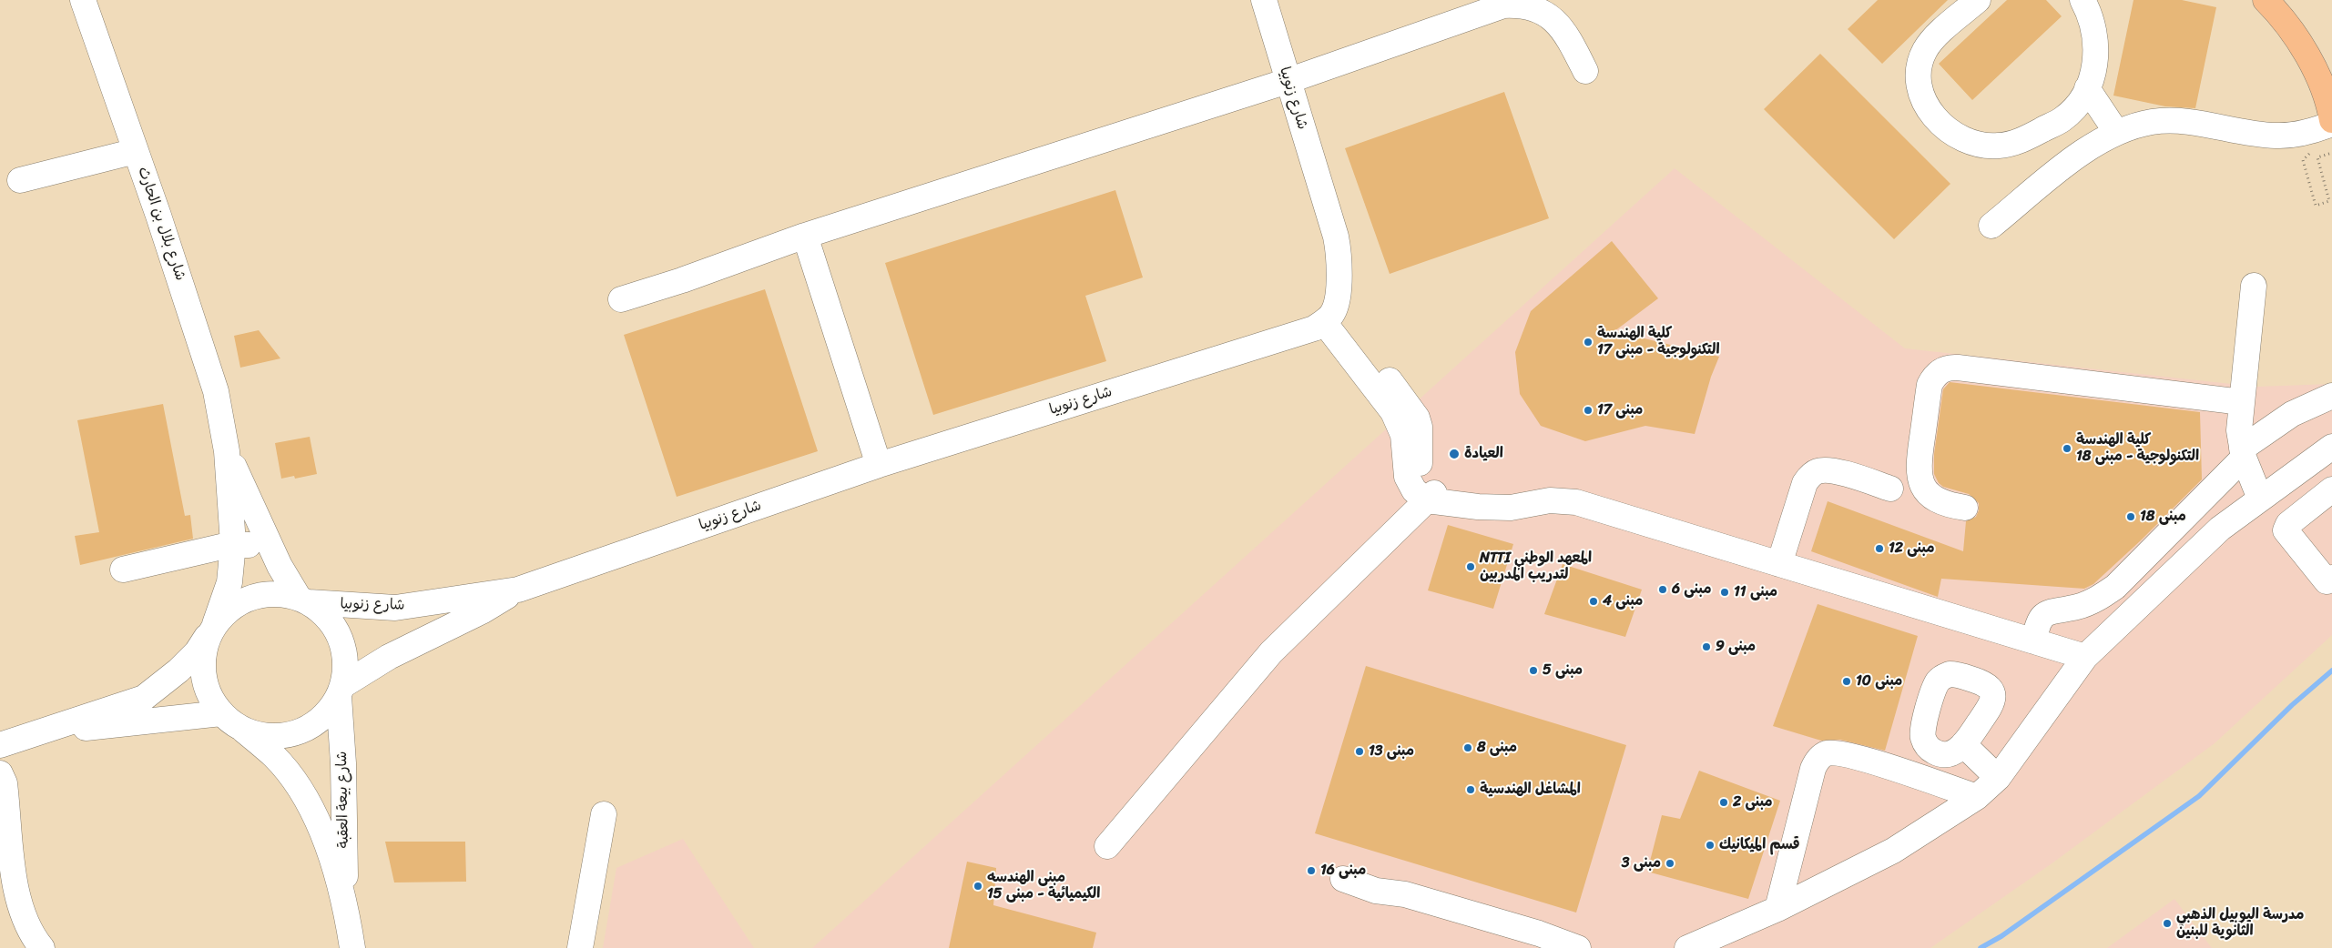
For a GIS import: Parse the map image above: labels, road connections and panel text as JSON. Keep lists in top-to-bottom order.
{
  "streets": {
    "street": ["شارع زنوبيا", "شارع بلال بن الحارث", "شارع بيعة العقبة"]
  },
  "crossings": [
    ["شارع زنوبيا", "شارع بلال بن الحارث"],
    ["شارع زنوبيا", "شارع بيعة العقبة"],
    ["شارع بلال بن الحارث", "شارع بيعة العقبة"]
  ],
  "places": [
    "كلية الهندسة التكنولوجية - مبنى 17",
    "مبنى 17",
    "كلية الهندسة التكنولوجية - مبنى 18",
    "العيادة",
    "مبنى 18",
    "مبنى 12",
    "NTTI المعهد الوطني لتدريب المدربين",
    "مبنى 6",
    "مبنى 11",
    "مبنى 4",
    "مبنى 9",
    "مبنى 5",
    "مبنى 10",
    "مبنى 8",
    "مبنى 13",
    "المشاغل الهندسية",
    "مبنى 2",
    "قسم الميكانيك",
    "مبنى 3",
    "مبنى 16",
    "مبنى الهندسه الكيميائية - مبنى 15",
    "مدرسة اليوبيل الذهبي الثانوية للبنين"
  ]
}
